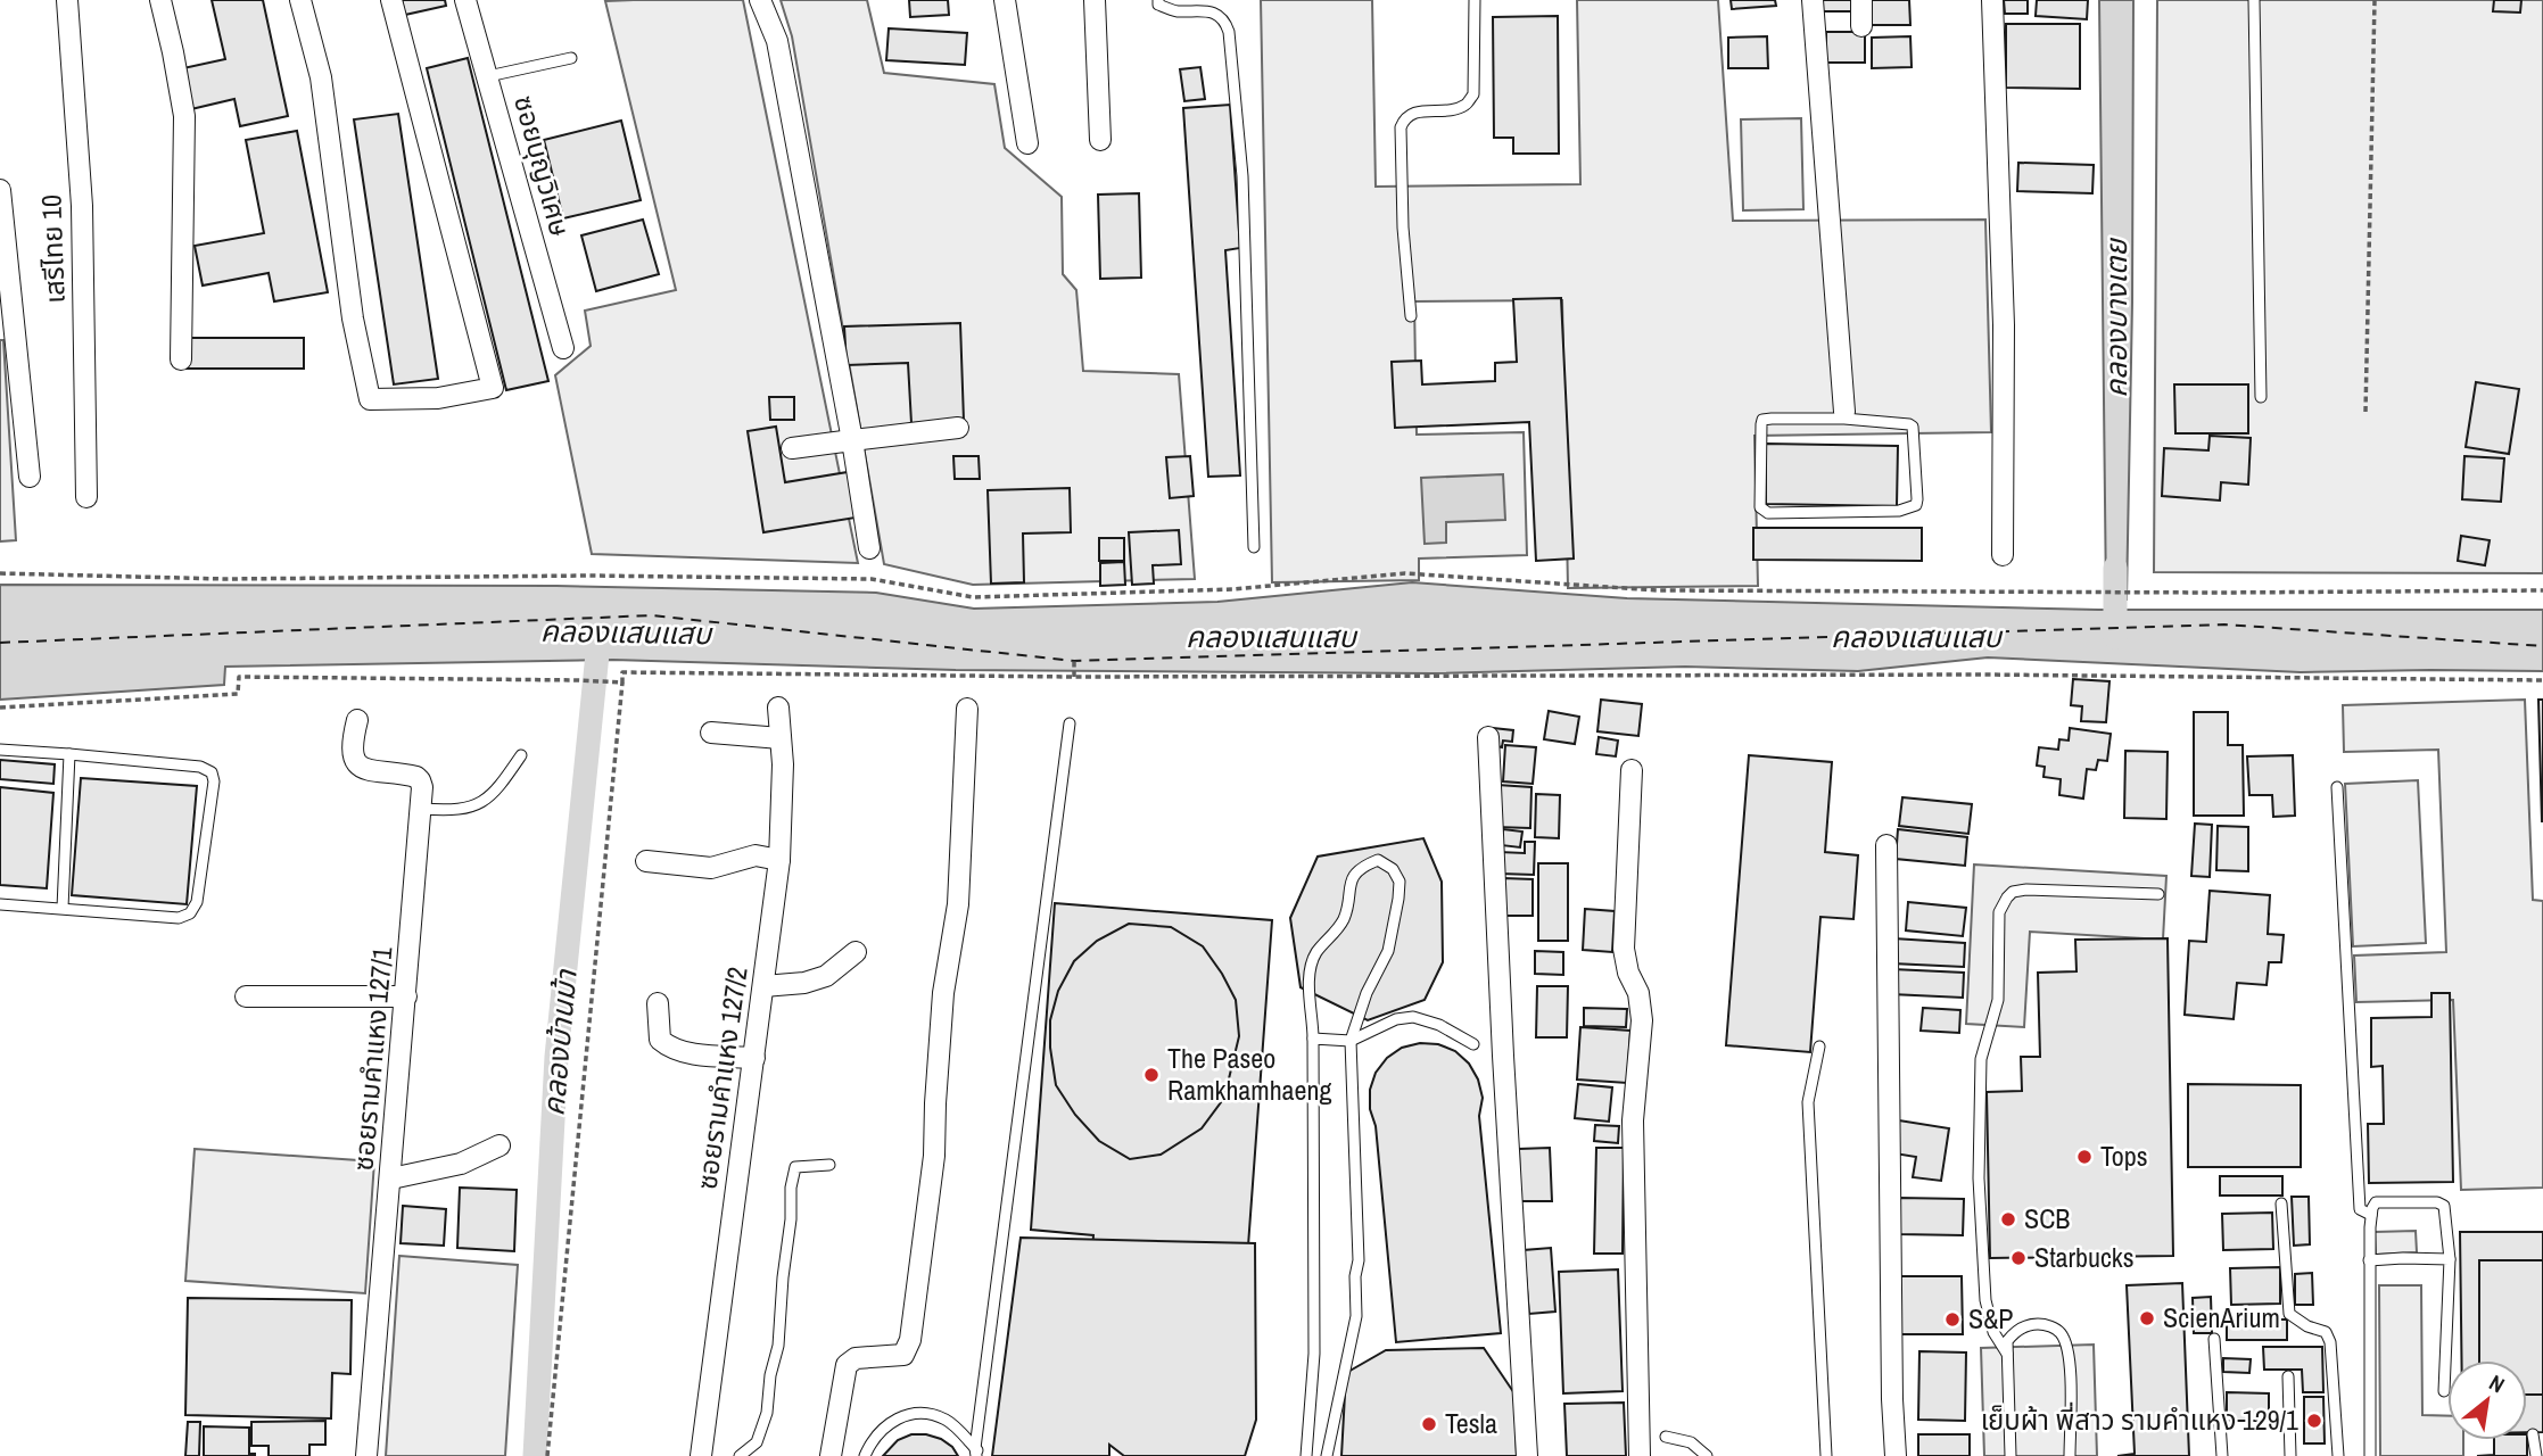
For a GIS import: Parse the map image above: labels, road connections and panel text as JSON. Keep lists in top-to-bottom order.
{
  "streets": {
    "street": [
      "ซอยบุญวิเศษ",
      "เสรีไทย 10",
      "ซอยรามคำแหง 127/1",
      "ซอยรามคำแหง 127/2"
    ]
  },
  "water": ["คลองบางเตย", "คลองแสนแสบ", "คลองบ้านม้า"],
  "places": [
    "The Paseo Ramkhamhaeng",
    "Tops",
    "SCB",
    "Starbucks",
    "ScienArium",
    "S&P",
    "เย็บผ้า พี่สาว รามคำแหง 129/1",
    "Tesla"
  ],
  "north": "top right"
}
